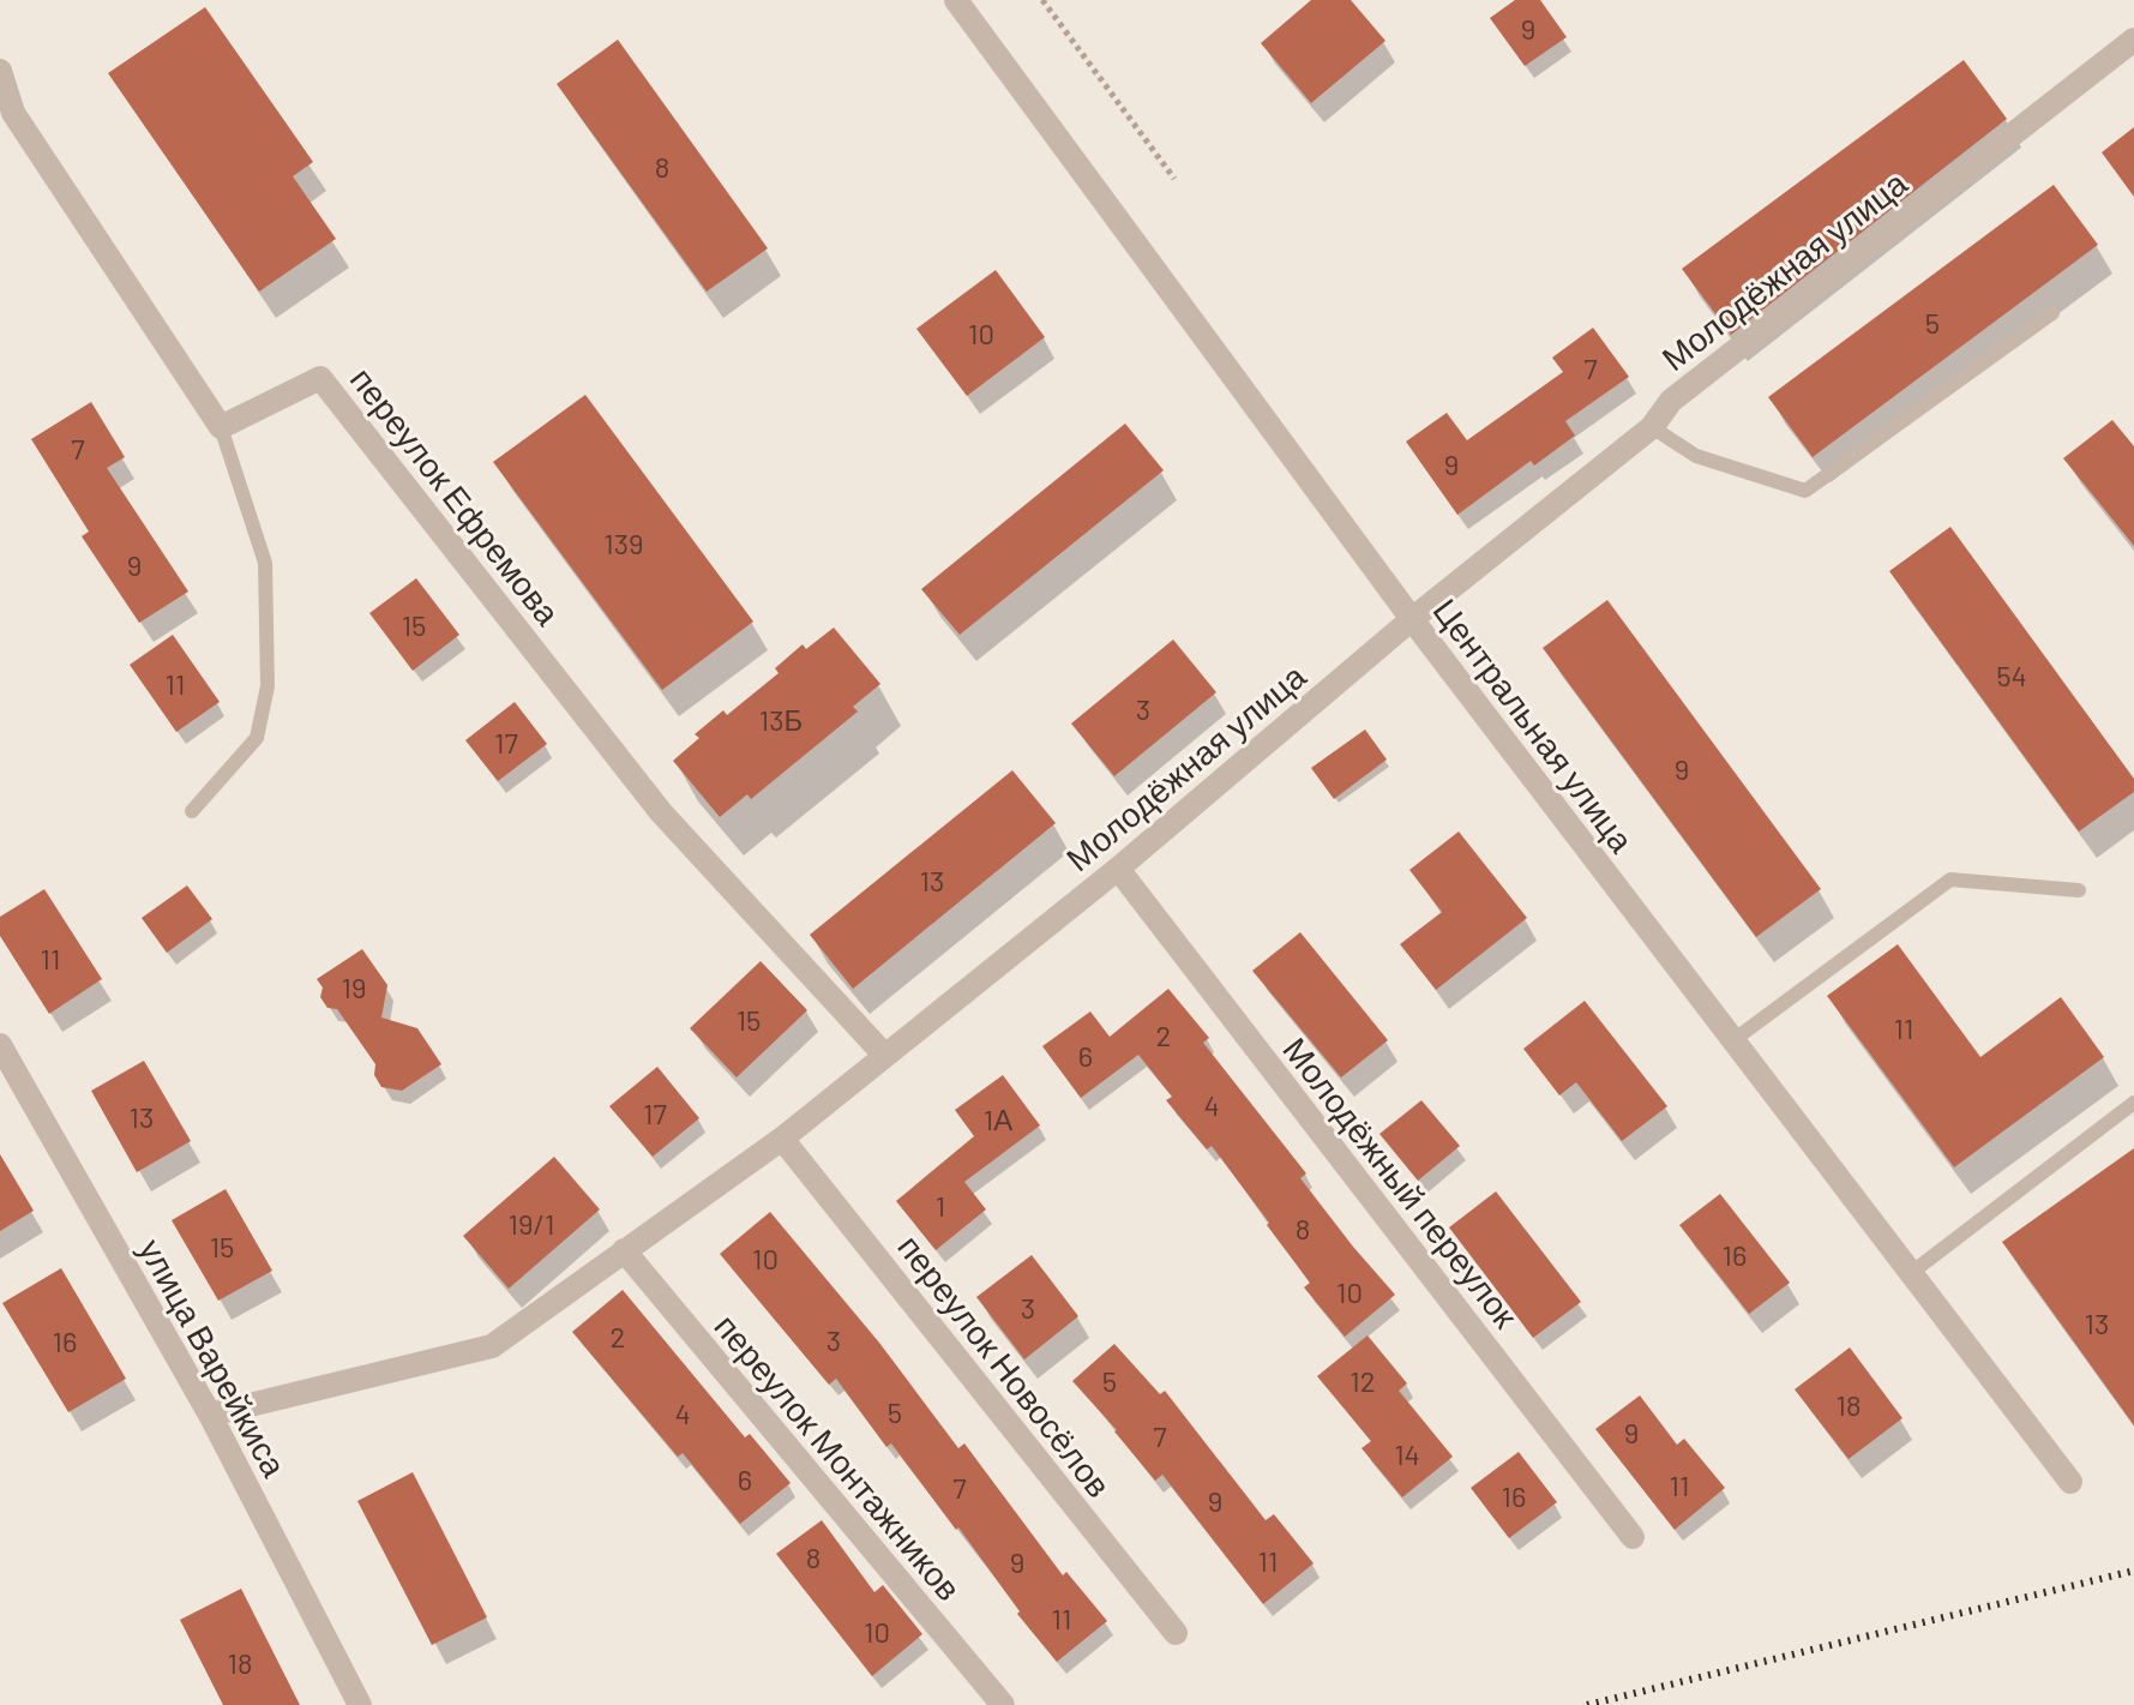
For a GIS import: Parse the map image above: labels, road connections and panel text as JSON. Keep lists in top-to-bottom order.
{
  "streets": {
    "street": [
      "Молодёжная улица",
      "переулок Ефремова",
      "Центральная улица",
      "Молодёжный переулок",
      "улица Варейкиса",
      "переулок Новосёлов",
      "переулок Монтажников"
    ]
  },
  "crossings": [
    ["Молодёжная улица", "переулок Ефремова"],
    ["Молодёжная улица", "Центральная улица"],
    ["Молодёжная улица", "Молодёжный переулок"],
    ["Молодёжная улица", "улица Варейкиса"],
    ["Молодёжная улица", "переулок Новосёлов"],
    ["Молодёжная улица", "переулок Монтажников"]
  ],
  "house_numbers": [
    "9",
    "8",
    "5",
    "10",
    "7",
    "7",
    "9",
    "139",
    "9",
    "15",
    "54",
    "11",
    "3",
    "13Б",
    "17",
    "9",
    "13",
    "11",
    "19",
    "15",
    "11",
    "2",
    "6",
    "4",
    "17",
    "13",
    "1А",
    "1",
    "19/1",
    "8",
    "15",
    "16",
    "10",
    "10",
    "3",
    "13",
    "2",
    "3",
    "16",
    "5",
    "12",
    "18",
    "5",
    "4",
    "9",
    "7",
    "14",
    "6",
    "11",
    "7",
    "16",
    "9",
    "8",
    "11",
    "9",
    "11",
    "10",
    "18"
  ]
}
